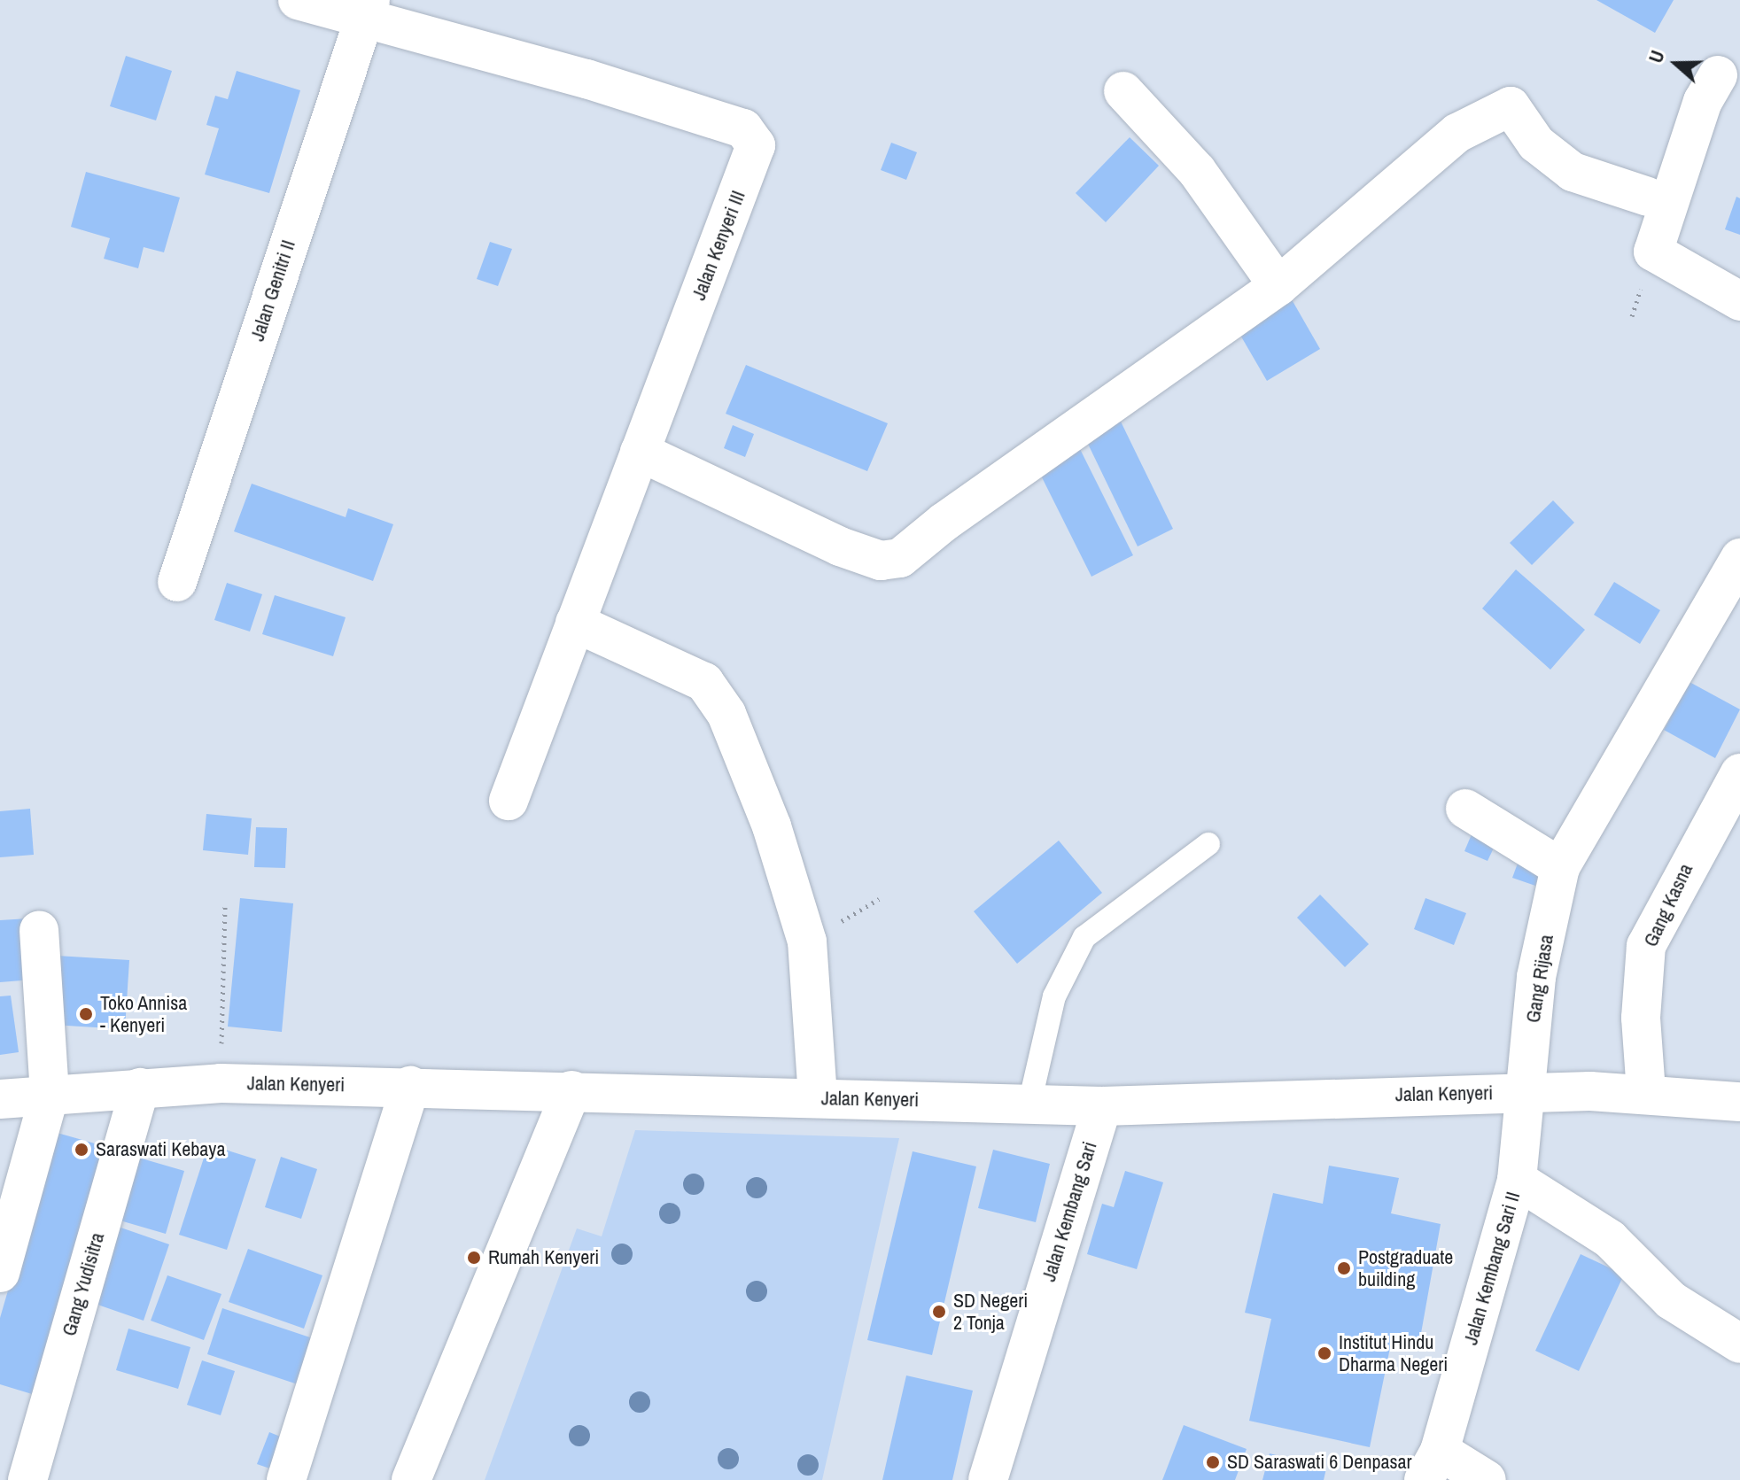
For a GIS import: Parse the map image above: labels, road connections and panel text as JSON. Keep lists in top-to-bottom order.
{
  "streets": {
    "street": [
      "Jalan Kenyeri III",
      "Jalan Genitri II",
      "Gang Kasna",
      "Gang Rijasa",
      "Jalan Kenyeri",
      "Jalan Kembang Sari",
      "Jalan Kembang Sari II",
      "Gang Yudisitra"
    ]
  },
  "crossings": [
    ["Jalan Kenyeri III", "Jalan Genitri II"],
    ["Gang Kasna", "Jalan Kenyeri"],
    ["Gang Rijasa", "Jalan Kenyeri"],
    ["Gang Rijasa", "Jalan Kembang Sari II"],
    ["Jalan Kenyeri", "Jalan Kembang Sari"],
    ["Jalan Kenyeri", "Jalan Kembang Sari II"],
    ["Jalan Kenyeri", "Gang Yudisitra"]
  ],
  "places": [
    "Toko Annisa - Kenyeri",
    "Saraswati Kebaya",
    "Rumah Kenyeri",
    "Postgraduate building",
    "SD Negeri 2 Tonja",
    "Institut Hindu Dharma Negeri",
    "SD Saraswati 6 Denpasar"
  ],
  "north": "left"
}
